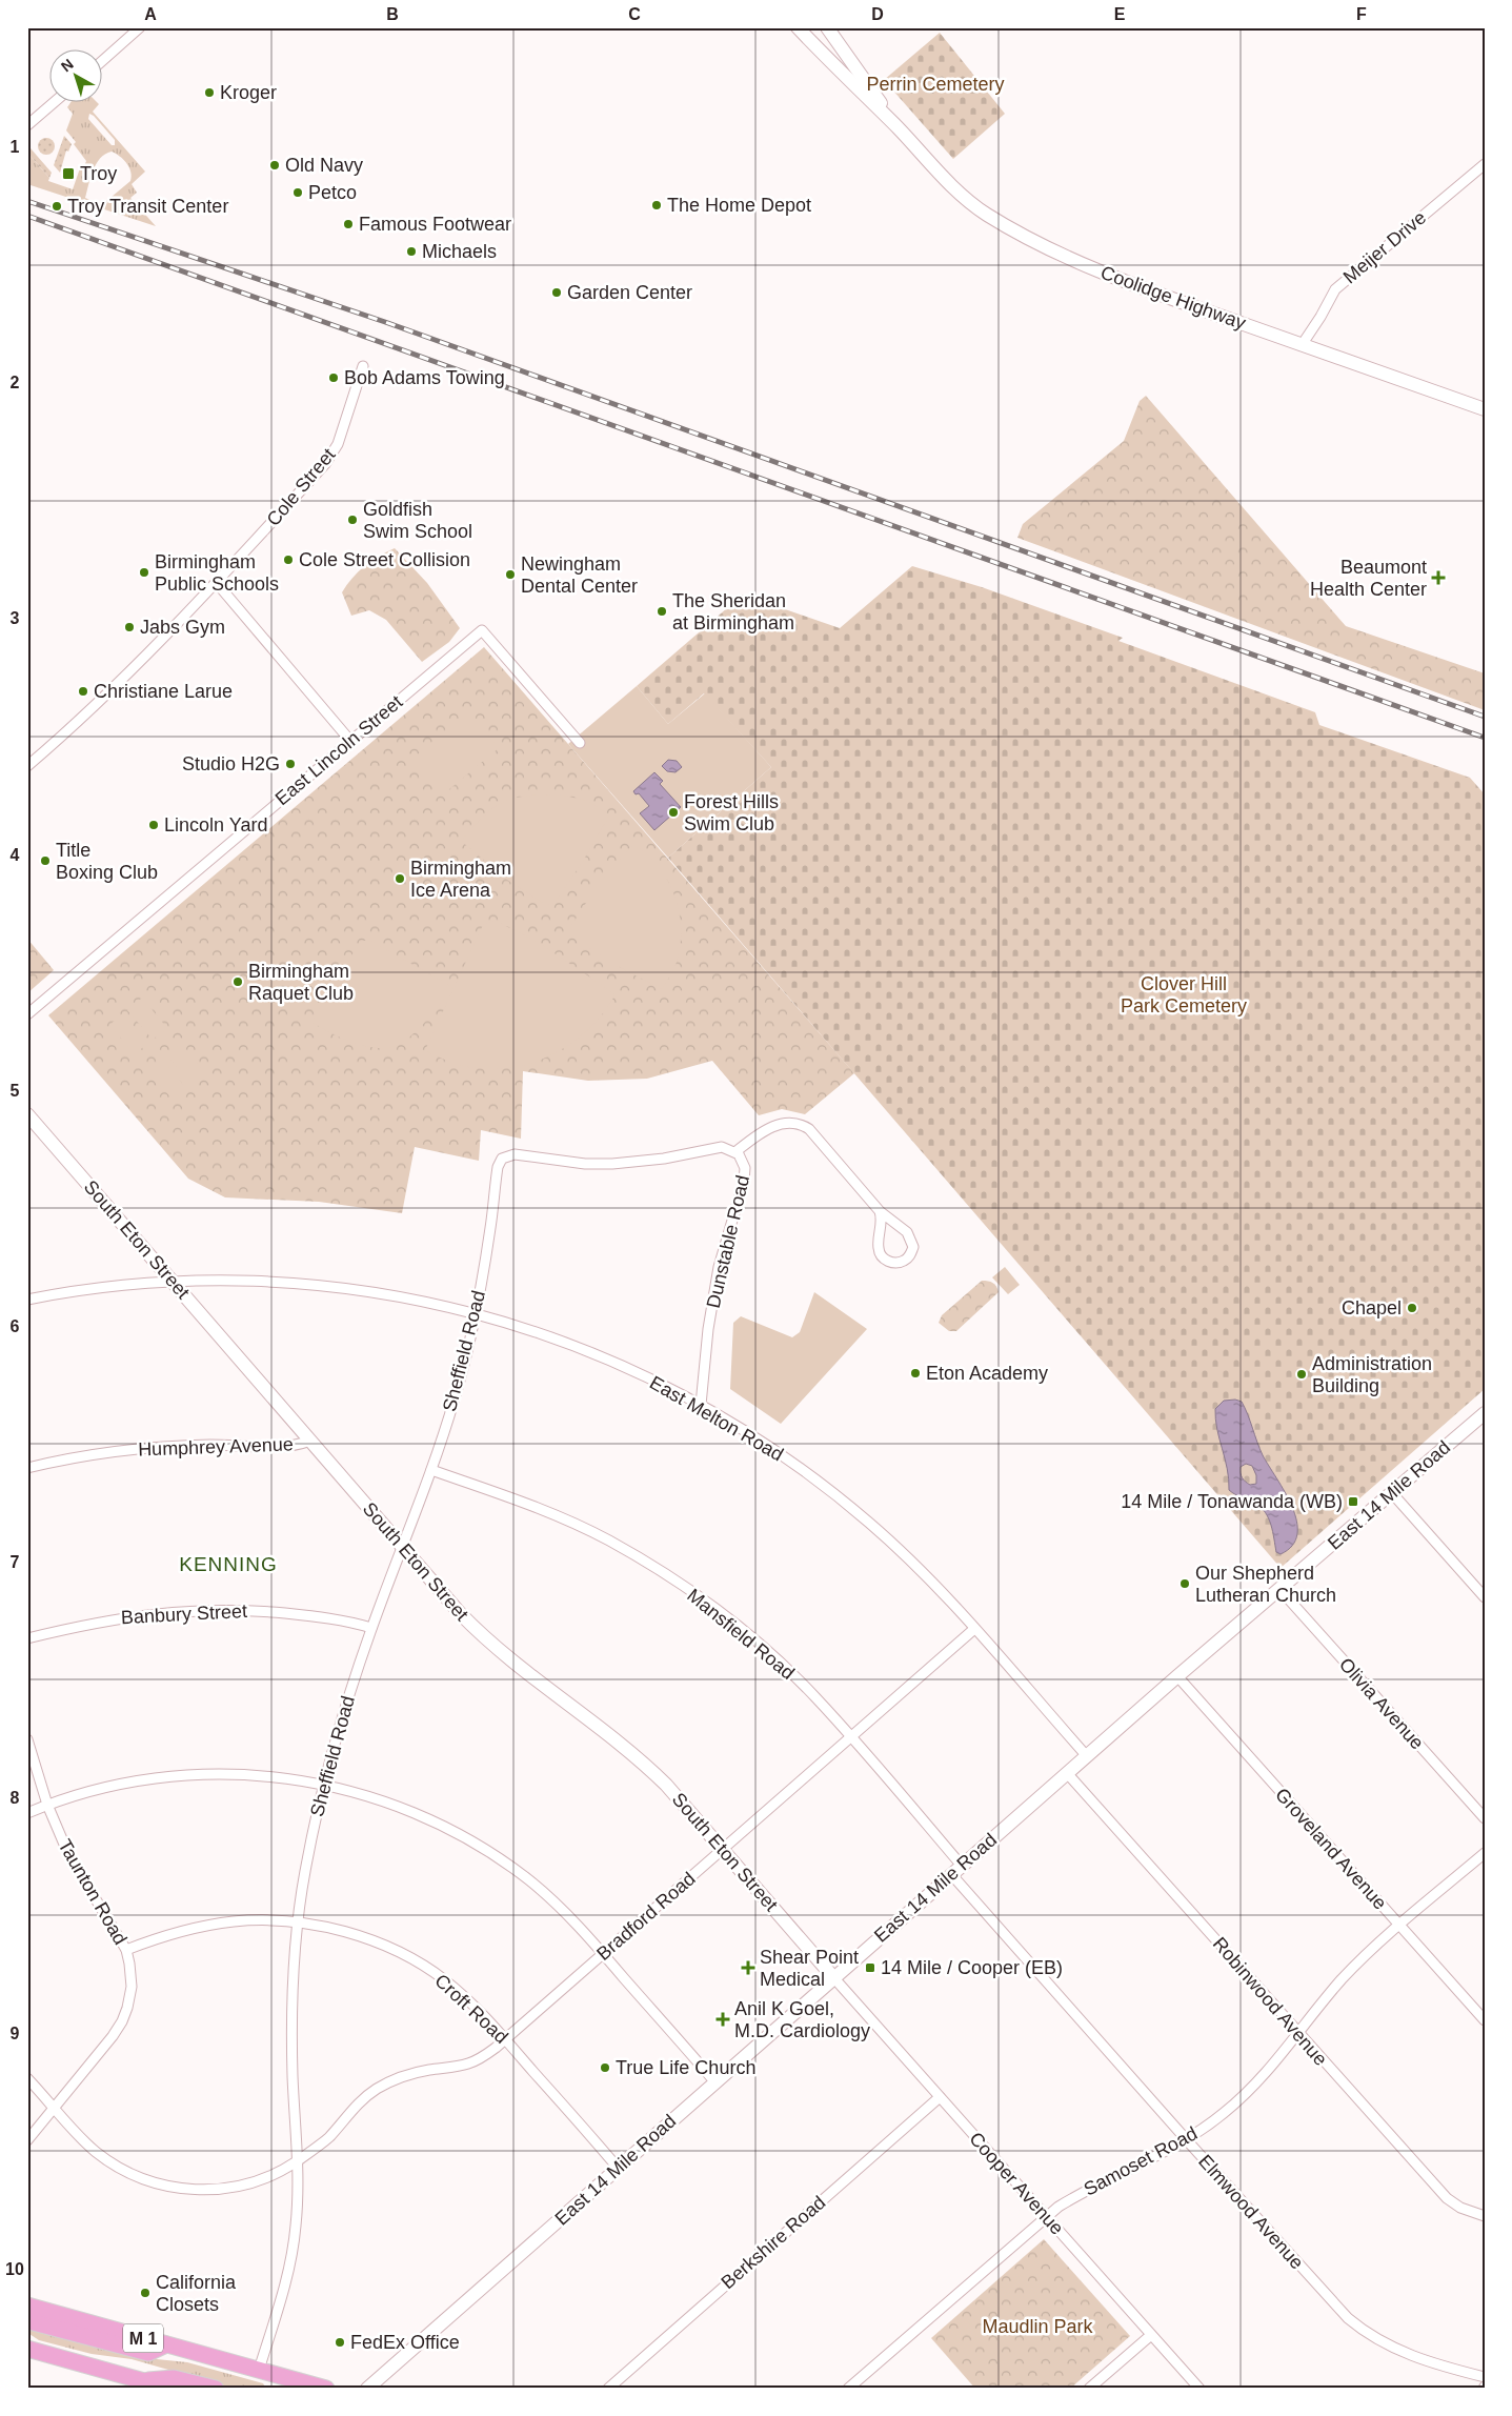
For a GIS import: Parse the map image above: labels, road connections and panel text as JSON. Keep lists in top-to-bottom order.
{
  "streets": {
    "main road": [
      "Coolidge Highway",
      "South Eton Street",
      "East 14 Mile Road",
      "M 1"
    ],
    "street": [
      "Meijer Drive",
      "Cole Street",
      "East Lincoln Street",
      "Dunstable Road",
      "Sheffield Road",
      "East Melton Road",
      "Humphrey Avenue",
      "Banbury Street",
      "Mansfield Road",
      "Olivia Avenue",
      "Groveland Avenue",
      "Taunton Road",
      "Bradford Road",
      "Robinwood Avenue",
      "Croft Road",
      "Samoset Road",
      "Cooper Avenue",
      "Elmwood Avenue",
      "Berkshire Road"
    ]
  },
  "crossings": [
    ["Meijer Drive", "Coolidge Highway"],
    ["South Eton Street", "Sheffield Road"],
    ["South Eton Street", "East Melton Road"],
    ["South Eton Street", "Humphrey Avenue"],
    ["South Eton Street", "East 14 Mile Road"],
    ["South Eton Street", "Bradford Road"],
    ["South Eton Street", "Cooper Avenue"],
    ["Dunstable Road", "Sheffield Road"],
    ["Dunstable Road", "East Melton Road"],
    ["Sheffield Road", "East Melton Road"],
    ["Sheffield Road", "Banbury Street"],
    ["Sheffield Road", "Mansfield Road"],
    ["Sheffield Road", "Bradford Road"],
    ["Sheffield Road", "Croft Road"],
    ["Sheffield Road", "M 1"],
    ["East Melton Road", "East 14 Mile Road"],
    ["East Melton Road", "Bradford Road"],
    ["East 14 Mile Road", "Mansfield Road"],
    ["East 14 Mile Road", "Olivia Avenue"],
    ["East 14 Mile Road", "Groveland Avenue"],
    ["East 14 Mile Road", "Robinwood Avenue"],
    ["East 14 Mile Road", "Croft Road"],
    ["East 14 Mile Road", "Cooper Avenue"],
    ["East 14 Mile Road", "Elmwood Avenue"],
    ["Mansfield Road", "Bradford Road"],
    ["Groveland Avenue", "Samoset Road"],
    ["Taunton Road", "Bradford Road"],
    ["Taunton Road", "Croft Road"],
    ["Bradford Road", "Croft Road"],
    ["Robinwood Avenue", "Samoset Road"],
    ["Samoset Road", "Cooper Avenue"],
    ["Samoset Road", "Elmwood Avenue"],
    ["Cooper Avenue", "Berkshire Road"]
  ],
  "districts": ["KENNING"],
  "parks": ["Perrin Cemetery", "Clover Hill Park Cemetery", "Maudlin Park"],
  "places": {
    "other": [
      "Kroger",
      "Old Navy",
      "Petco",
      "The Home Depot",
      "Troy Transit Center",
      "Famous Footwear",
      "Michaels",
      "Garden Center",
      "Bob Adams Towing",
      "Goldfish Swim School",
      "Cole Street Collision",
      "Birmingham Public Schools",
      "Newingham Dental Center",
      "The Sheridan at Birmingham",
      "Jabs Gym",
      "Christiane Larue",
      "Studio H2G",
      "Forest Hills Swim Club",
      "Lincoln Yard",
      "Title Boxing Club",
      "Birmingham Ice Arena",
      "Birmingham Raquet Club",
      "Chapel",
      "Eton Academy",
      "Administration Building",
      "Our Shepherd Lutheran Church",
      "True Life Church",
      "California Closets",
      "FedEx Office"
    ],
    "transit": ["Troy", "14 Mile / Tonawanda (WB)", "14 Mile / Cooper (EB)"],
    "health": ["Beaumont Health Center", "Shear Point Medical", "Anil K Goel, M.D. Cardiology"]
  },
  "north": "top left",
  "grid": {
    "columns": [
      "A",
      "B",
      "C",
      "D",
      "E",
      "F"
    ],
    "rows": [
      "1",
      "2",
      "3",
      "4",
      "5",
      "6",
      "7",
      "8",
      "9",
      "10"
    ]
  }
}
